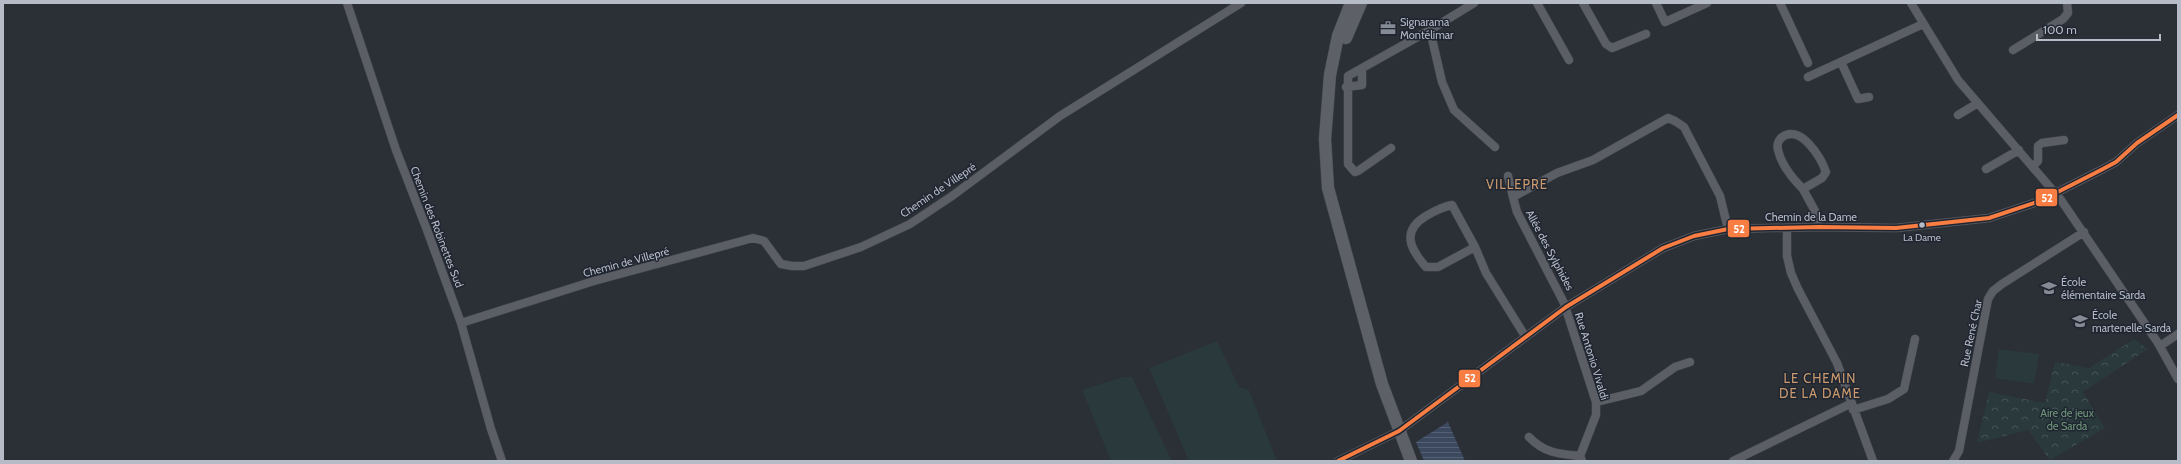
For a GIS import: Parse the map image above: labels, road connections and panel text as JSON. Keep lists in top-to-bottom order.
{
  "streets": {
    "street": [
      "Chemin de Villepré",
      "Chemin de la Dame",
      "Chemin des Robinettes Sud",
      "Allée des Sylphides",
      "Rue René Char",
      "Rue Antonio Vivaldi"
    ]
  },
  "crossings": [
    ["Chemin de Villepré", "Chemin des Robinettes Sud"],
    ["Chemin de la Dame", "Allée des Sylphides"],
    ["Chemin de la Dame", "Rue Antonio Vivaldi"],
    ["Allée des Sylphides", "Rue Antonio Vivaldi"]
  ],
  "districts": ["VILLEPRE", "LE CHEMIN DE LA DAME"],
  "parks": ["Aire de jeux de Sarda"],
  "places": {
    "office": ["Signarama Montélimar"],
    "other": ["La Dame"],
    "school or university": ["École élémentaire Sarda", "École martenelle Sarda"]
  },
  "lines": ["transit line 52"],
  "scale_bar": "100 m"
}
